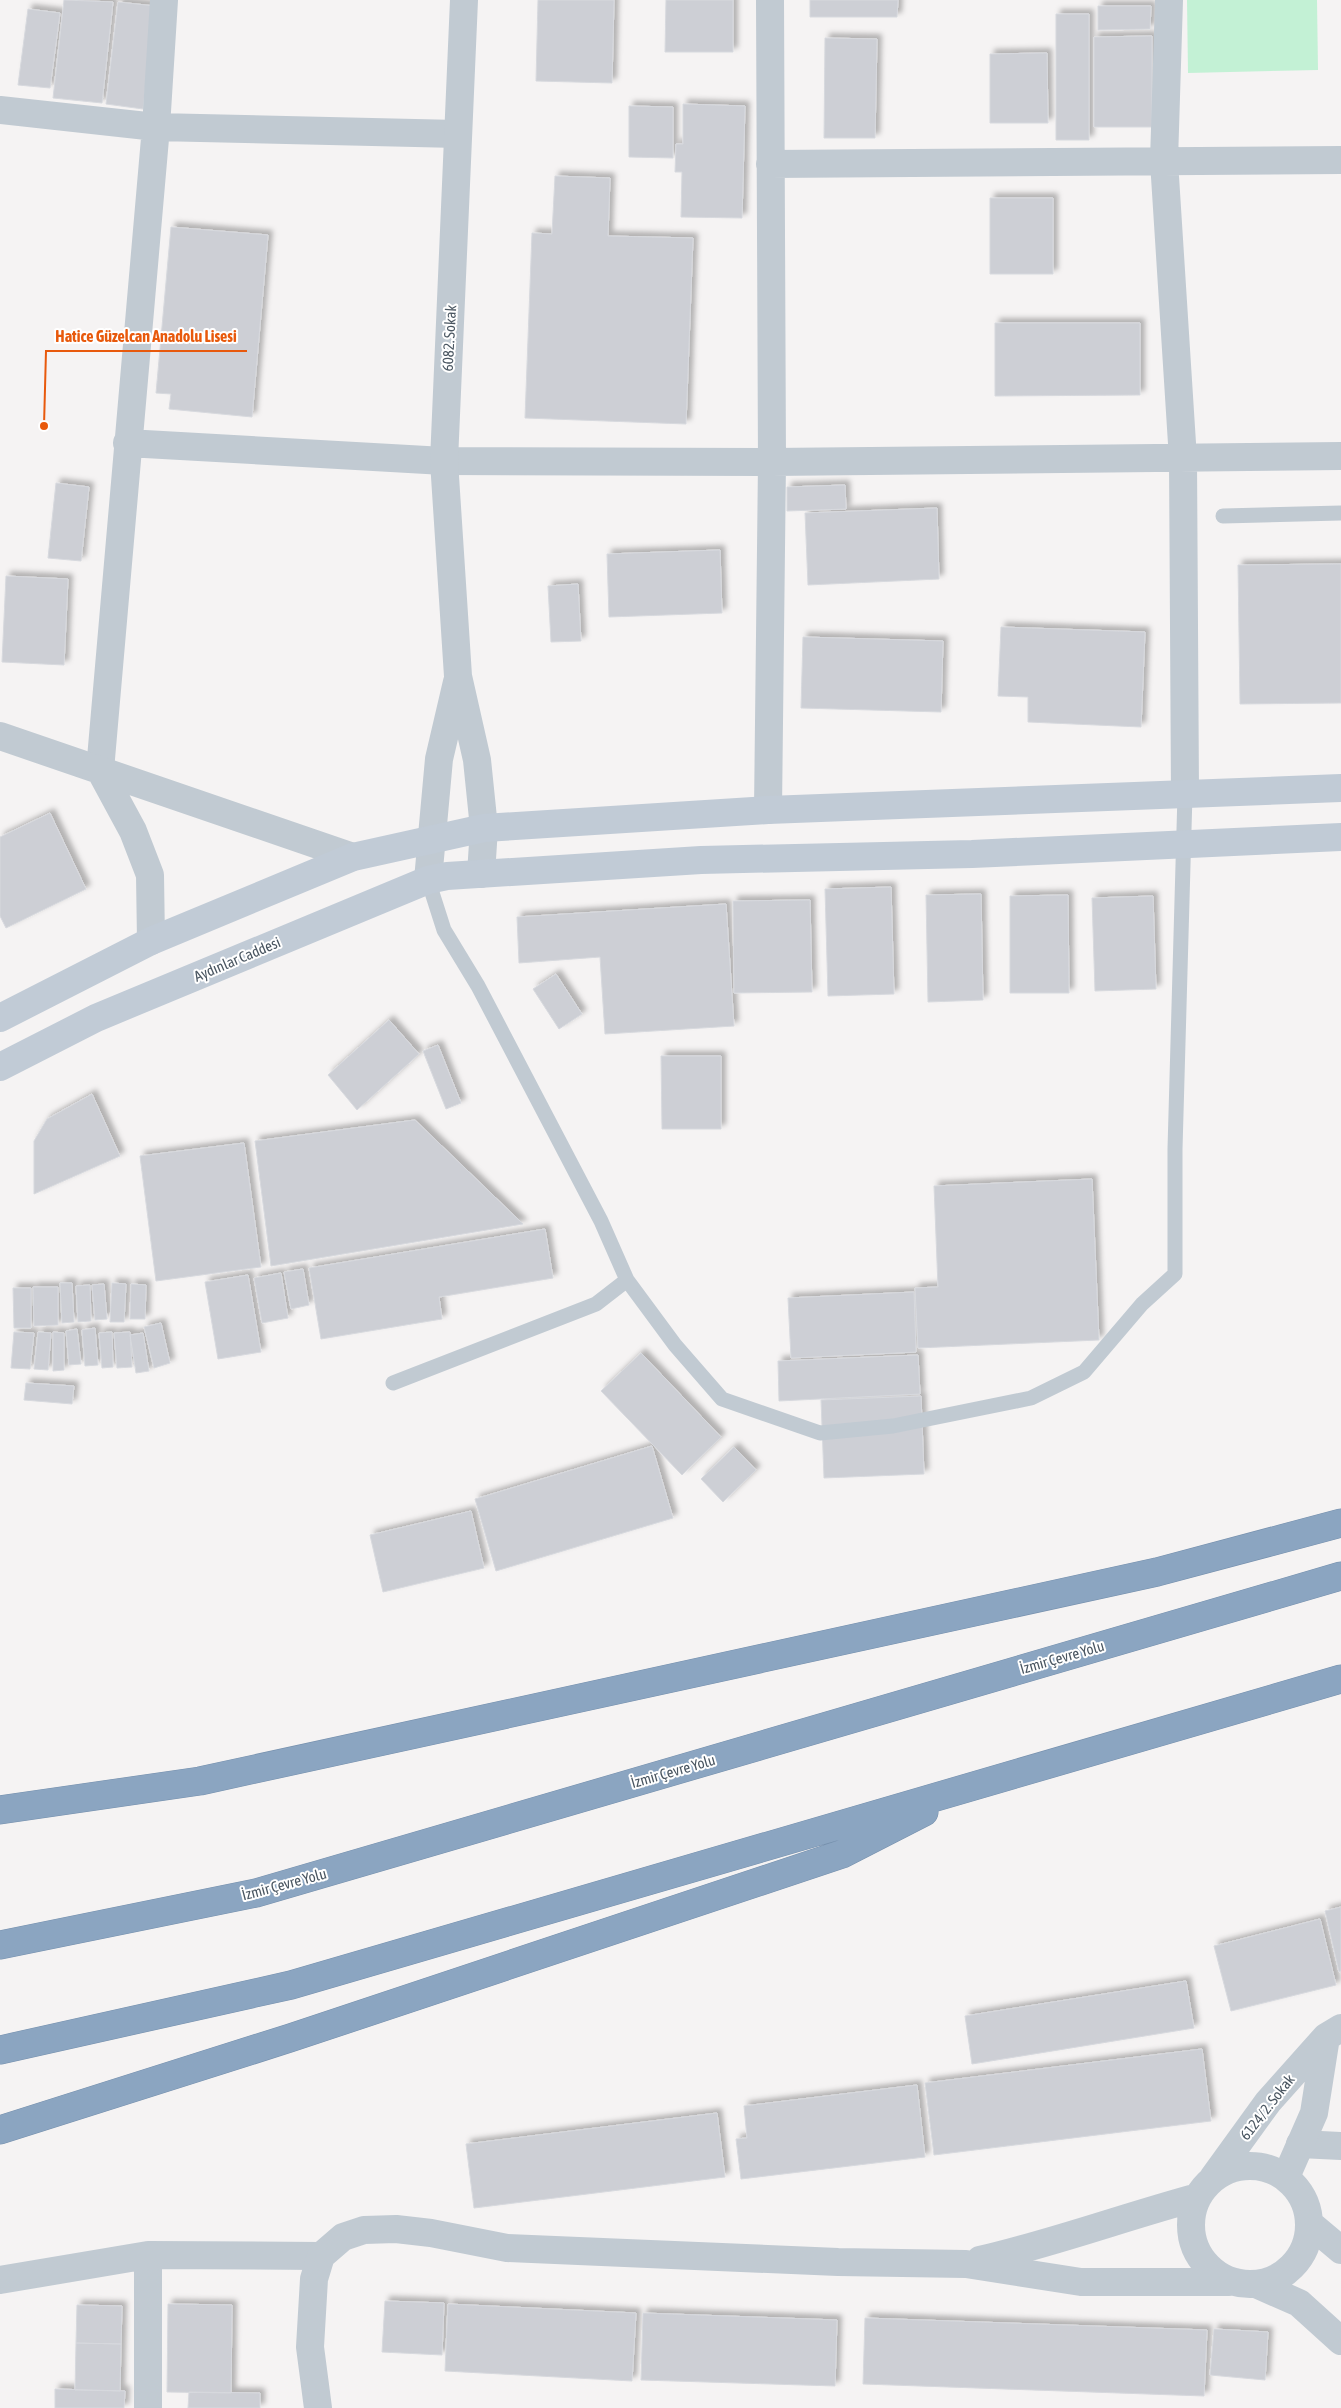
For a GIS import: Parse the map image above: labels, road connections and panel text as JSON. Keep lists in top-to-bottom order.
{
  "streets": {
    "highway": ["İzmir Çevre Yolu"],
    "main road": ["Aydınlar Caddesi"],
    "street": ["6082. Sokak", "6124/2. Sokak"]
  },
  "places": ["Hatice Güzelcan Anadolu Lisesi"]
}
